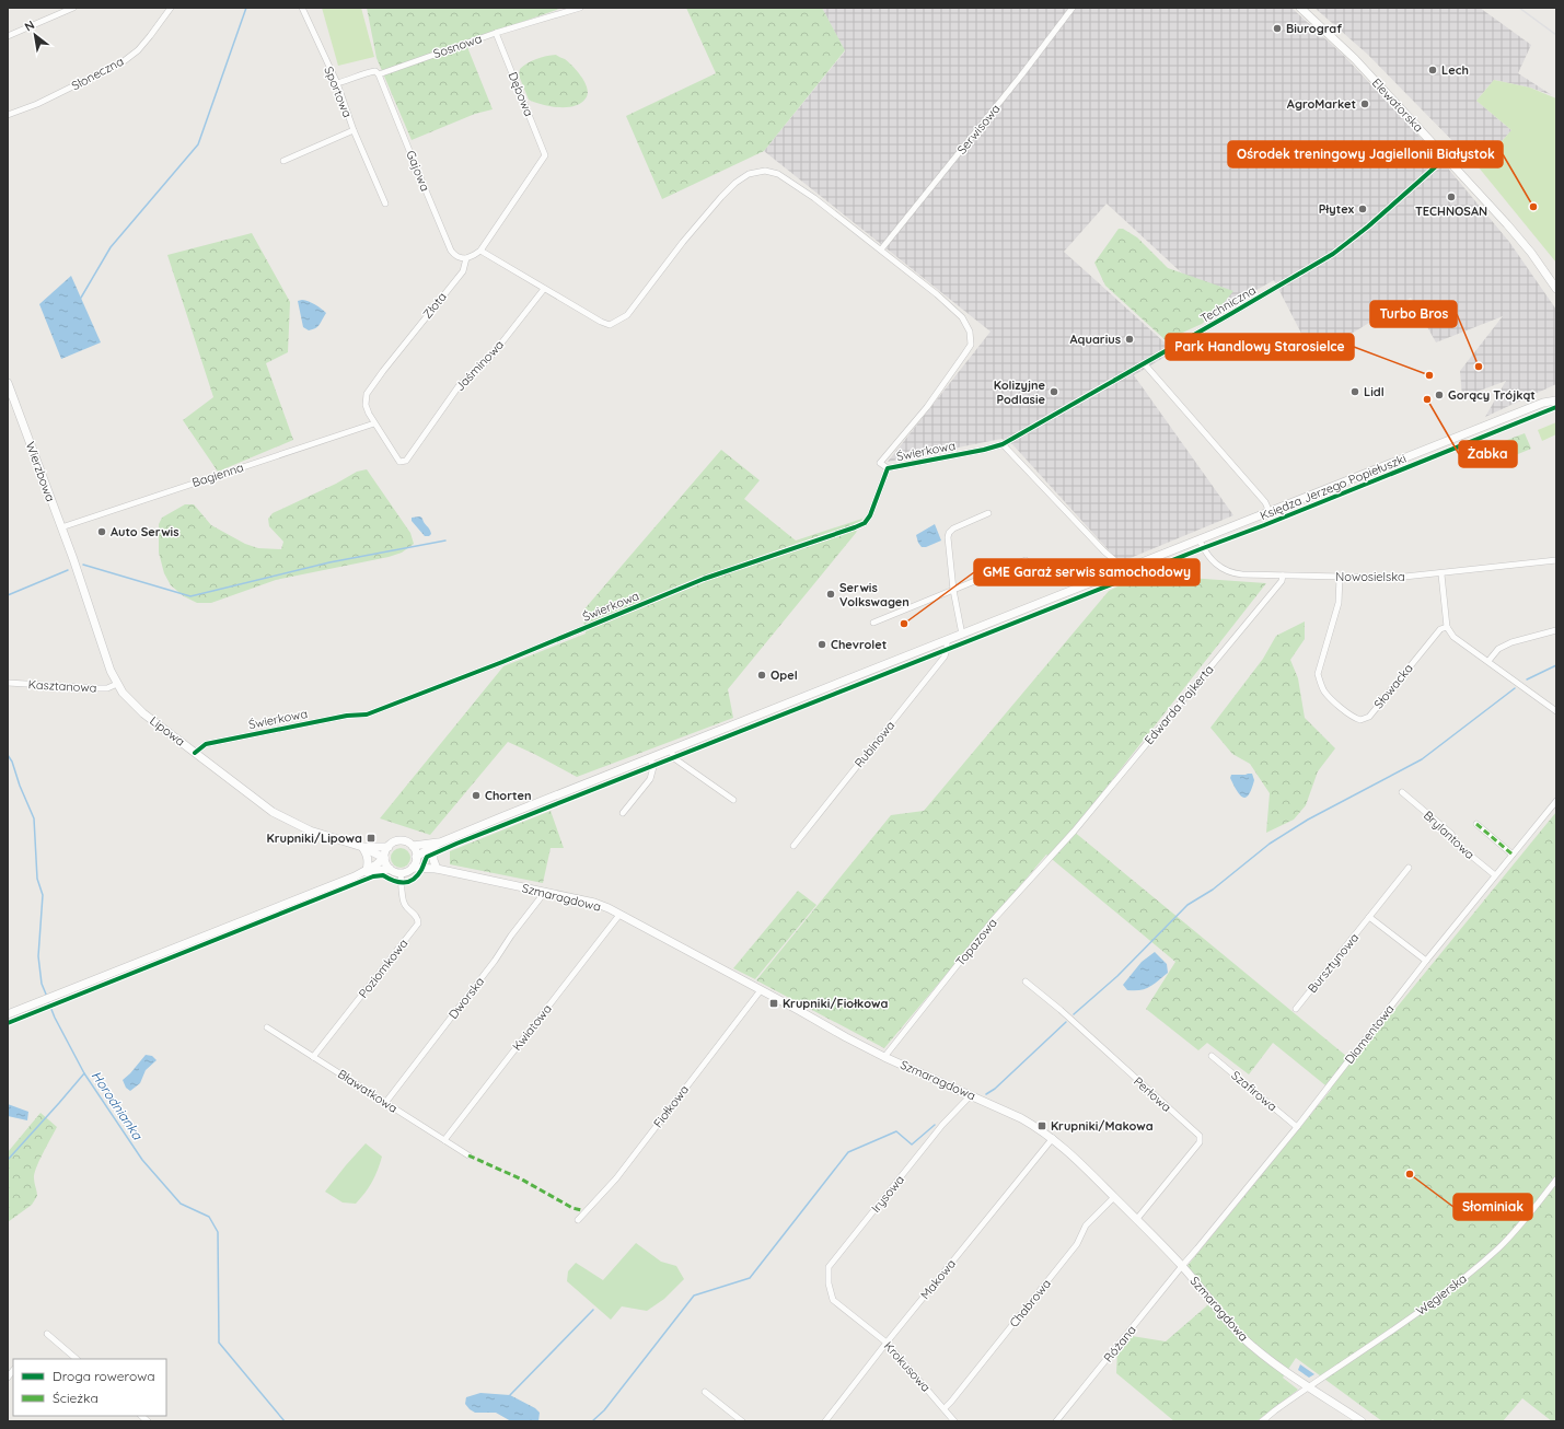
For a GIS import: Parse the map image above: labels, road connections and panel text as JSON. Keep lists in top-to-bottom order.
{
  "streets": {
    "street": [
      "Sosnowa",
      "Słoneczna",
      "Sportowa",
      "Dębowa",
      "Elewatorska",
      "Serwisowa",
      "Gajowa",
      "Techniczna",
      "Złota",
      "Jaśminowa",
      "Świerkowa",
      "Wierzbowa",
      "Bagienna",
      "Księdza Jerzego Popiełuszki",
      "Nowosielska",
      "Kasztanowa",
      "Słowacka",
      "Edwarda Pajkerta",
      "Lipowa",
      "Rubinowa",
      "Brylantowa",
      "Szmaragdowa",
      "Topazowa",
      "Bursztynowa",
      "Poziomkowa",
      "Dworska",
      "Kwiatowa",
      "Diamentowa",
      "Bławatkowa",
      "Szafirowa",
      "Perłowa",
      "Fiołkowa",
      "Irysowa",
      "Makowa",
      "Węgierska",
      "Chabrowa",
      "Różana",
      "Krokusowa"
    ]
  },
  "crossings": [
    ["Sosnowa", "Sportowa"],
    ["Sosnowa", "Dębowa"],
    ["Sosnowa", "Gajowa"],
    ["Elewatorska", "Techniczna"],
    ["Gajowa", "Złota"],
    ["Techniczna", "Świerkowa"],
    ["Złota", "Jaśminowa"],
    ["Złota", "Bagienna"],
    ["Świerkowa", "Lipowa"],
    ["Wierzbowa", "Bagienna"],
    ["Wierzbowa", "Lipowa"],
    ["Księdza Jerzego Popiełuszki", "Nowosielska"],
    ["Księdza Jerzego Popiełuszki", "Rubinowa"],
    ["Nowosielska", "Słowacka"],
    ["Nowosielska", "Edwarda Pajkerta"],
    ["Kasztanowa", "Lipowa"],
    ["Edwarda Pajkerta", "Topazowa"],
    ["Lipowa", "Szmaragdowa"],
    ["Lipowa", "Poziomkowa"],
    ["Brylantowa", "Diamentowa"],
    ["Szmaragdowa", "Topazowa"],
    ["Szmaragdowa", "Poziomkowa"],
    ["Szmaragdowa", "Dworska"],
    ["Szmaragdowa", "Kwiatowa"],
    ["Szmaragdowa", "Diamentowa"],
    ["Szmaragdowa", "Perłowa"],
    ["Szmaragdowa", "Fiołkowa"],
    ["Szmaragdowa", "Irysowa"],
    ["Szmaragdowa", "Makowa"],
    ["Szmaragdowa", "Węgierska"],
    ["Szmaragdowa", "Chabrowa"],
    ["Szmaragdowa", "Różana"],
    ["Poziomkowa", "Bławatkowa"],
    ["Dworska", "Bławatkowa"],
    ["Kwiatowa", "Bławatkowa"],
    ["Diamentowa", "Szafirowa"],
    ["Diamentowa", "Różana"],
    ["Irysowa", "Krokusowa"],
    ["Makowa", "Krokusowa"],
    ["Chabrowa", "Krokusowa"]
  ],
  "water": ["Horodnianka"],
  "places": {
    "other": [
      "Biurograf",
      "Lech",
      "AgroMarket",
      "TECHNOSAN",
      "Ośrodek treningowy Jagiellonii Białystok",
      "Płytex",
      "Aquarius",
      "Turbo Bros",
      "Park Handlowy Starosielce",
      "Kolizyjne Podlasie",
      "Lidl",
      "Gorący Trójkąt",
      "Żabka",
      "Auto Serwis",
      "Serwis Volkswagen",
      "GME Garaż serwis samochodowy",
      "Chevrolet",
      "Opel",
      "Chorten",
      "Słominiak"
    ],
    "transit": ["Krupniki/Lipowa", "Krupniki/Fiołkowa", "Krupniki/Makowa"]
  },
  "legend": ["Droga rowerowa", "Ścieżka"],
  "north": "top left"
}
